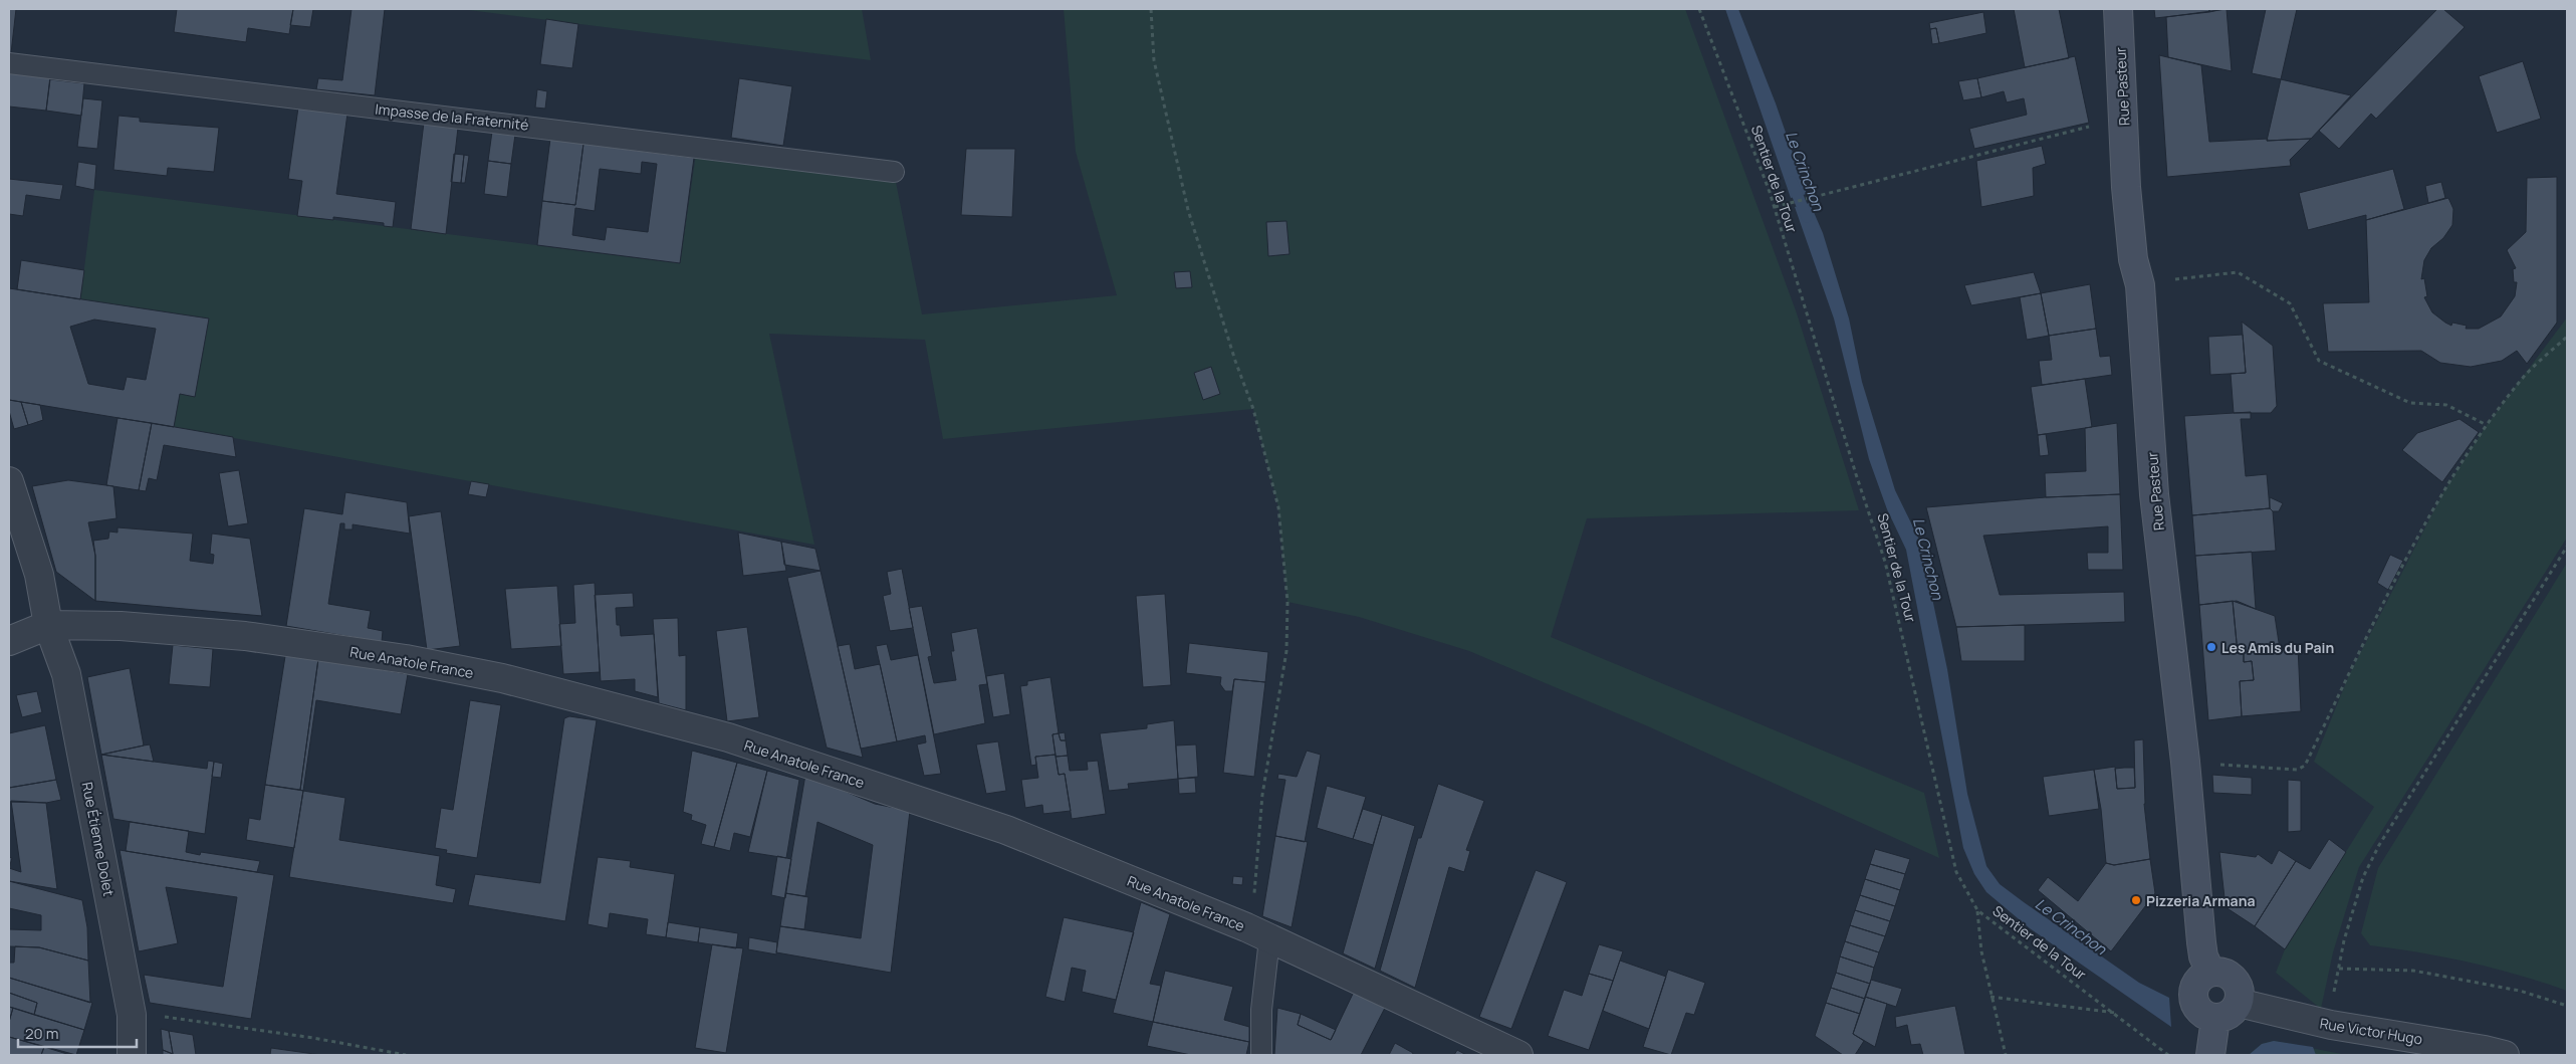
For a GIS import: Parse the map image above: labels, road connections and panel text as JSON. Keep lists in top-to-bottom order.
{
  "streets": {
    "street": [
      "Rue Pasteur",
      "Rue Anatole France",
      "Rue Étienne Dolet",
      "Rue Victor Hugo"
    ],
    "lane": ["Impasse de la Fraternité"],
    "path": ["Sentier de la Tour"]
  },
  "crossings": [
    ["Rue Pasteur", "Rue Victor Hugo"],
    ["Rue Anatole France", "Rue Étienne Dolet"]
  ],
  "water": ["Le Crinchon"],
  "places": ["Les Amis du Pain", "Pizzeria Armana"],
  "scale_bar": "20 m"
}
